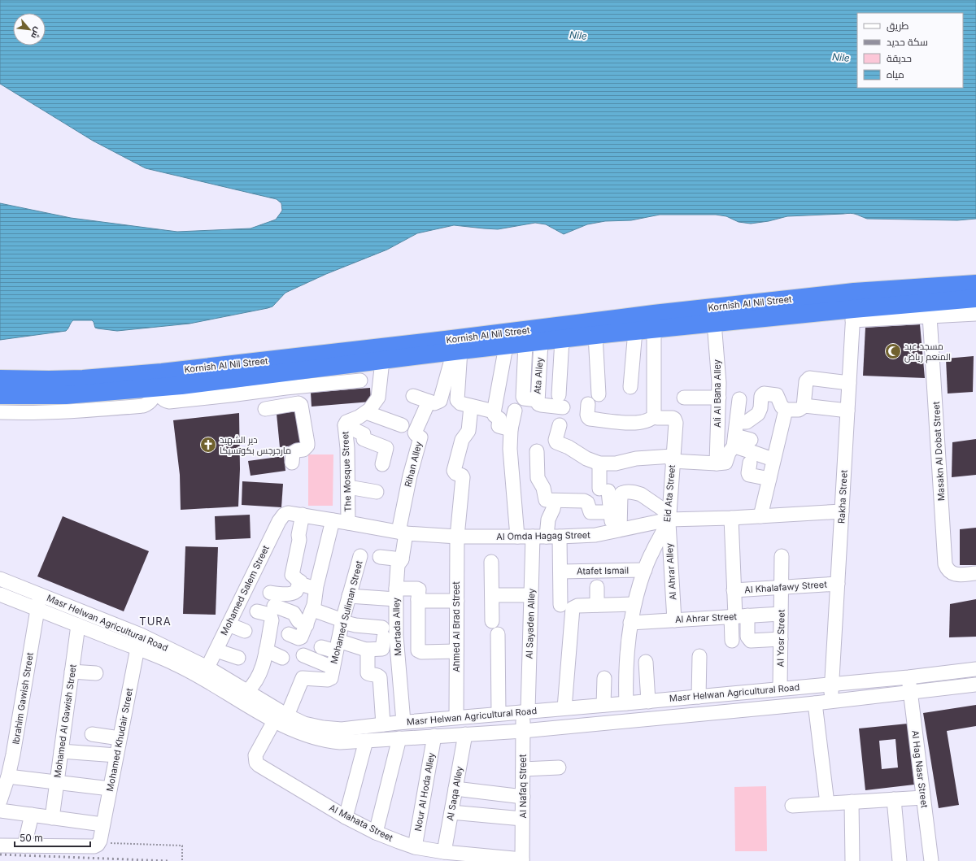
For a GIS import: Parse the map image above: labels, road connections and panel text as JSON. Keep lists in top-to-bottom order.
{
  "streets": {
    "highway": ["Kornish Al Nil Street"],
    "street": [
      "Ata Alley",
      "Ali Al Bana Alley",
      "Masakn Al Dobat Street",
      "Rihan Alley",
      "The Mosque Street",
      "Eid Ata Street",
      "Rakha Street",
      "Al Omda Hagag Street",
      "Atafet Ismail",
      "Al Ahrar Alley",
      "Al Khalafawy Street",
      "Mohamed Salem Street",
      "Mohamed Suliman Street",
      "Al Ahrar Street",
      "Masr Helwan Agricultural Road",
      "Al Sayaden Alley",
      "Mortada Alley",
      "Ahmed Al Brad Street",
      "Al Yosr Street",
      "Ibrahim Gawish Street",
      "Mohamed Al Gawish Street",
      "Mohamed Khudair Street",
      "Al Hag Nasr Street",
      "Al Nafaq Street",
      "Nour Al Hoda Alley",
      "Al Saqa Alley",
      "Al Mahata Street"
    ]
  },
  "crossings": [
    ["Kornish Al Nil Street", "Ata Alley"],
    ["Kornish Al Nil Street", "Ali Al Bana Alley"],
    ["Kornish Al Nil Street", "Masakn Al Dobat Street"],
    ["Kornish Al Nil Street", "The Mosque Street"],
    ["Kornish Al Nil Street", "Rakha Street"],
    ["Rihan Alley", "Al Omda Hagag Street"],
    ["Rihan Alley", "Mortada Alley"],
    ["The Mosque Street", "Al Omda Hagag Street"],
    ["Eid Ata Street", "Al Omda Hagag Street"],
    ["Eid Ata Street", "Atafet Ismail"],
    ["Eid Ata Street", "Al Ahrar Alley"],
    ["Eid Ata Street", "Al Ahrar Street"],
    ["Eid Ata Street", "Masr Helwan Agricultural Road"],
    ["Rakha Street", "Al Omda Hagag Street"],
    ["Rakha Street", "Al Khalafawy Street"],
    ["Rakha Street", "Masr Helwan Agricultural Road"],
    ["Al Omda Hagag Street", "Al Ahrar Alley"],
    ["Al Omda Hagag Street", "Mohamed Salem Street"],
    ["Al Omda Hagag Street", "Al Sayaden Alley"],
    ["Al Omda Hagag Street", "Mortada Alley"],
    ["Al Omda Hagag Street", "Ahmed Al Brad Street"],
    ["Al Ahrar Alley", "Al Ahrar Street"],
    ["Al Khalafawy Street", "Al Yosr Street"],
    ["Mohamed Salem Street", "Masr Helwan Agricultural Road"],
    ["Mohamed Suliman Street", "Masr Helwan Agricultural Road"],
    ["Al Ahrar Street", "Al Yosr Street"],
    ["Masr Helwan Agricultural Road", "Al Sayaden Alley"],
    ["Masr Helwan Agricultural Road", "Mortada Alley"],
    ["Masr Helwan Agricultural Road", "Ahmed Al Brad Street"],
    ["Masr Helwan Agricultural Road", "Al Yosr Street"],
    ["Masr Helwan Agricultural Road", "Ibrahim Gawish Street"],
    ["Masr Helwan Agricultural Road", "Mohamed Al Gawish Street"],
    ["Masr Helwan Agricultural Road", "Mohamed Khudair Street"],
    ["Masr Helwan Agricultural Road", "Al Hag Nasr Street"],
    ["Masr Helwan Agricultural Road", "Al Nafaq Street"],
    ["Masr Helwan Agricultural Road", "Nour Al Hoda Alley"],
    ["Masr Helwan Agricultural Road", "Al Saqa Alley"],
    ["Masr Helwan Agricultural Road", "Al Mahata Street"],
    ["Al Sayaden Alley", "Al Nafaq Street"],
    ["Al Nafaq Street", "Al Mahata Street"],
    ["Nour Al Hoda Alley", "Al Mahata Street"],
    ["Al Saqa Alley", "Al Mahata Street"]
  ],
  "districts": ["TURA"],
  "water": ["Nile"],
  "places": {
    "mosque": ["مسجد عبد المنعم رياض"],
    "church": ["دير الشهيد مارجرجس بكوتسيكا"]
  },
  "legend": [
    "طريق",
    "سكة حديد",
    "حديقة",
    "مياه"
  ],
  "scale_bar": "50 m",
  "north": "bottom right"
}
